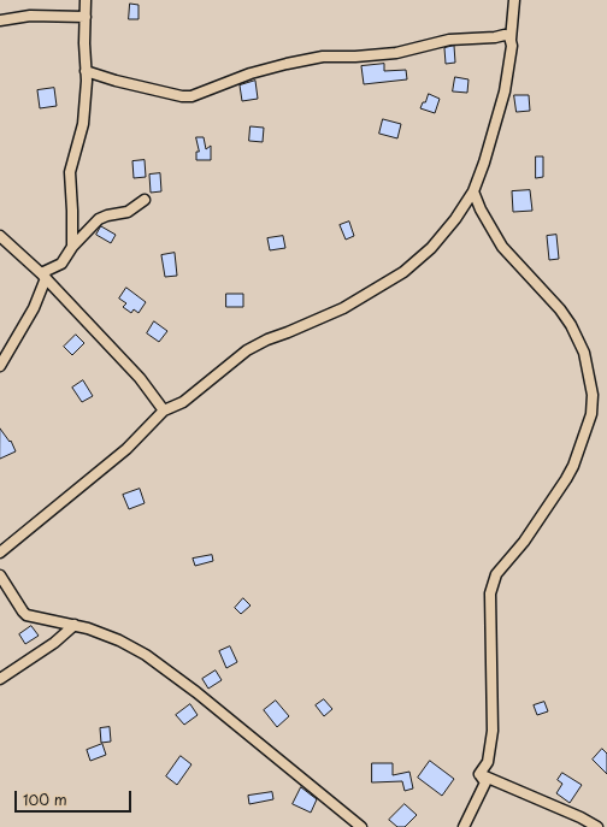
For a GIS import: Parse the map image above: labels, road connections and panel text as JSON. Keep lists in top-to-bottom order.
{
  "scale_bar": "100 m"
}
